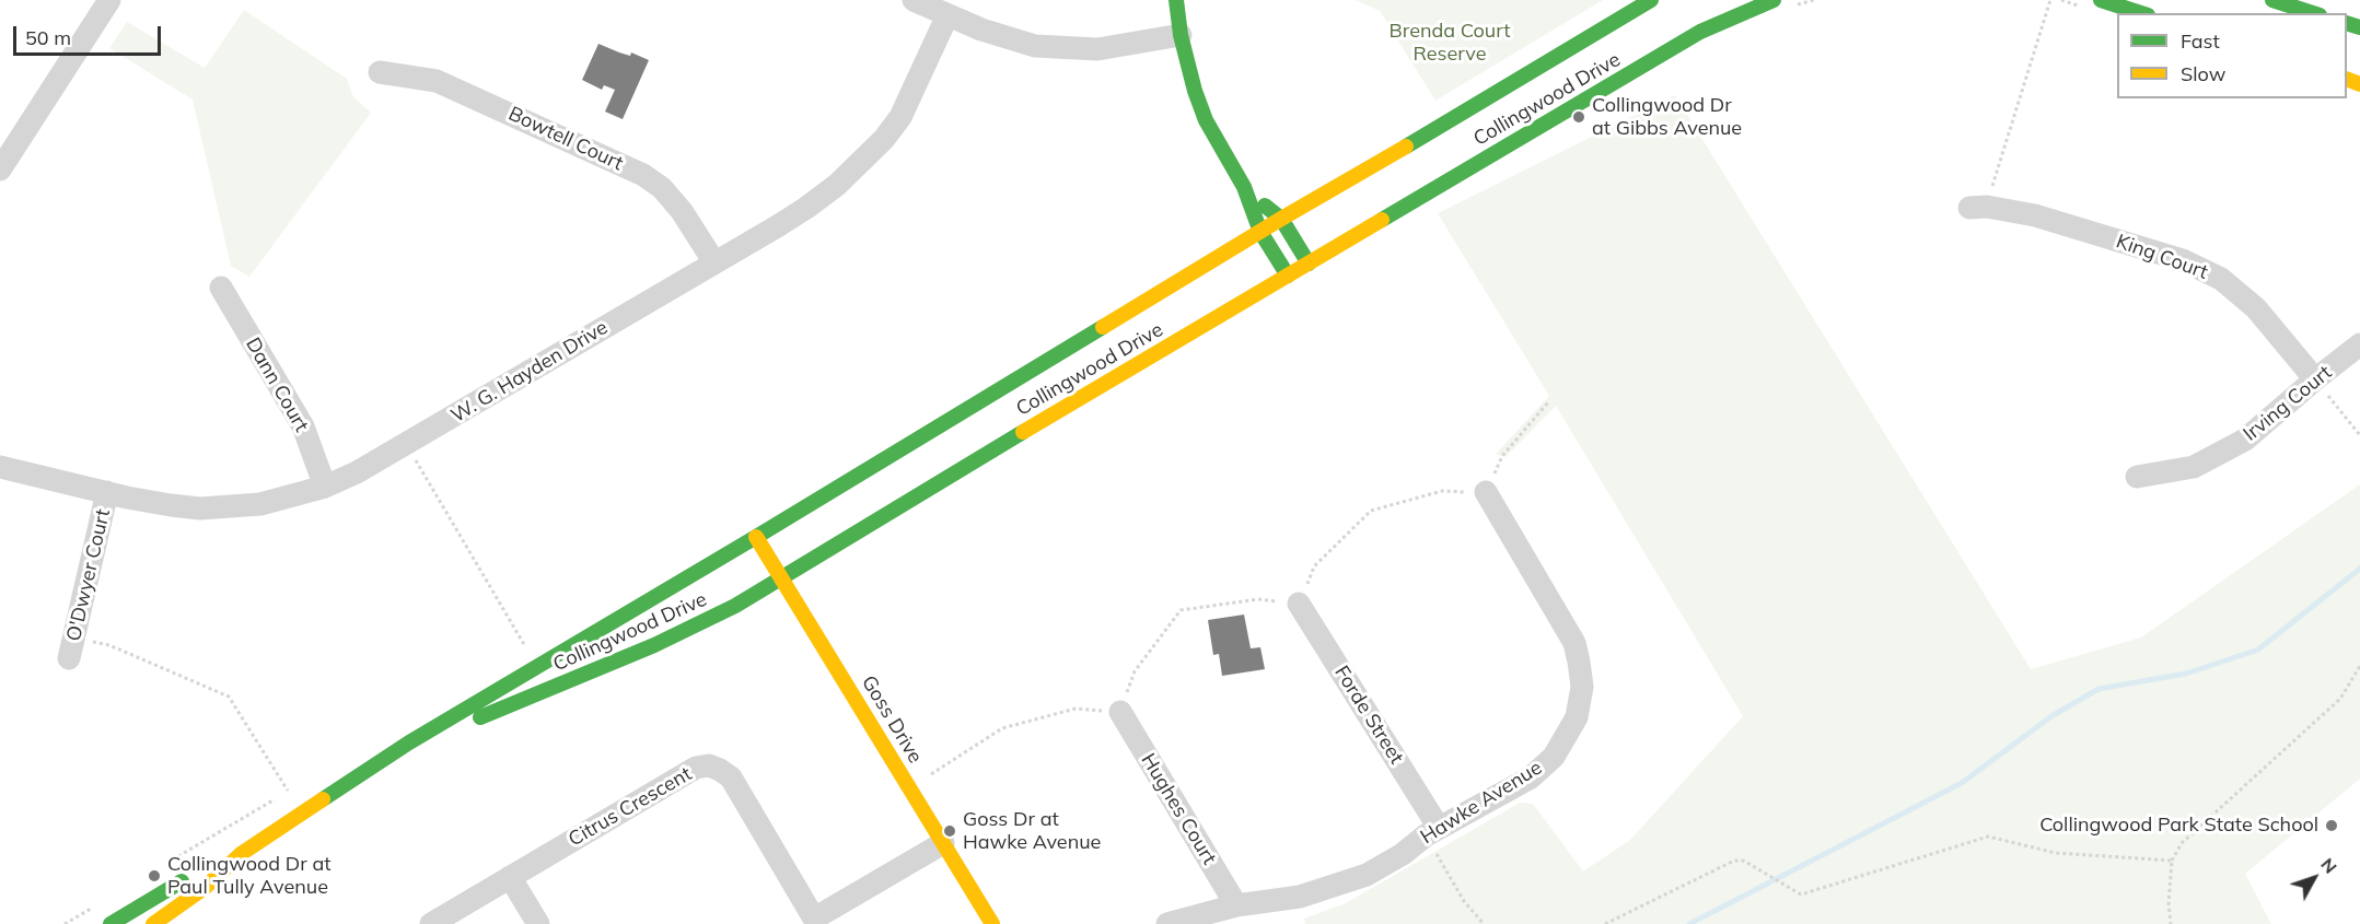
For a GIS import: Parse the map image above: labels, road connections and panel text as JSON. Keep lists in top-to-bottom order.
{
  "streets": {
    "main road": ["Collingwood Drive", "Goss Drive"],
    "street": [
      "Bowtell Court",
      "King Court",
      "W. G. Hayden Drive",
      "Dann Court",
      "Irving Court",
      "O'Dwyer Court",
      "Forde Street",
      "Hawke Avenue",
      "Citrus Crescent",
      "Hughes Court"
    ]
  },
  "crossings": [
    ["Collingwood Drive", "Goss Drive"],
    ["Bowtell Court", "W. G. Hayden Drive"],
    ["King Court", "Irving Court"],
    ["W. G. Hayden Drive", "Dann Court"],
    ["W. G. Hayden Drive", "O'Dwyer Court"],
    ["Forde Street", "Hawke Avenue"],
    ["Goss Drive", "Citrus Crescent"],
    ["Hawke Avenue", "Hughes Court"]
  ],
  "parks": ["Brenda Court Reserve"],
  "places": [
    "Collingwood Dr at Gibbs Avenue",
    "Collingwood Park State School",
    "Goss Dr at Hawke Avenue",
    "Collingwood Dr at Paul Tully Avenue"
  ],
  "legend": ["Fast", "Slow"],
  "scale_bar": "50 m",
  "north": "top right"
}
